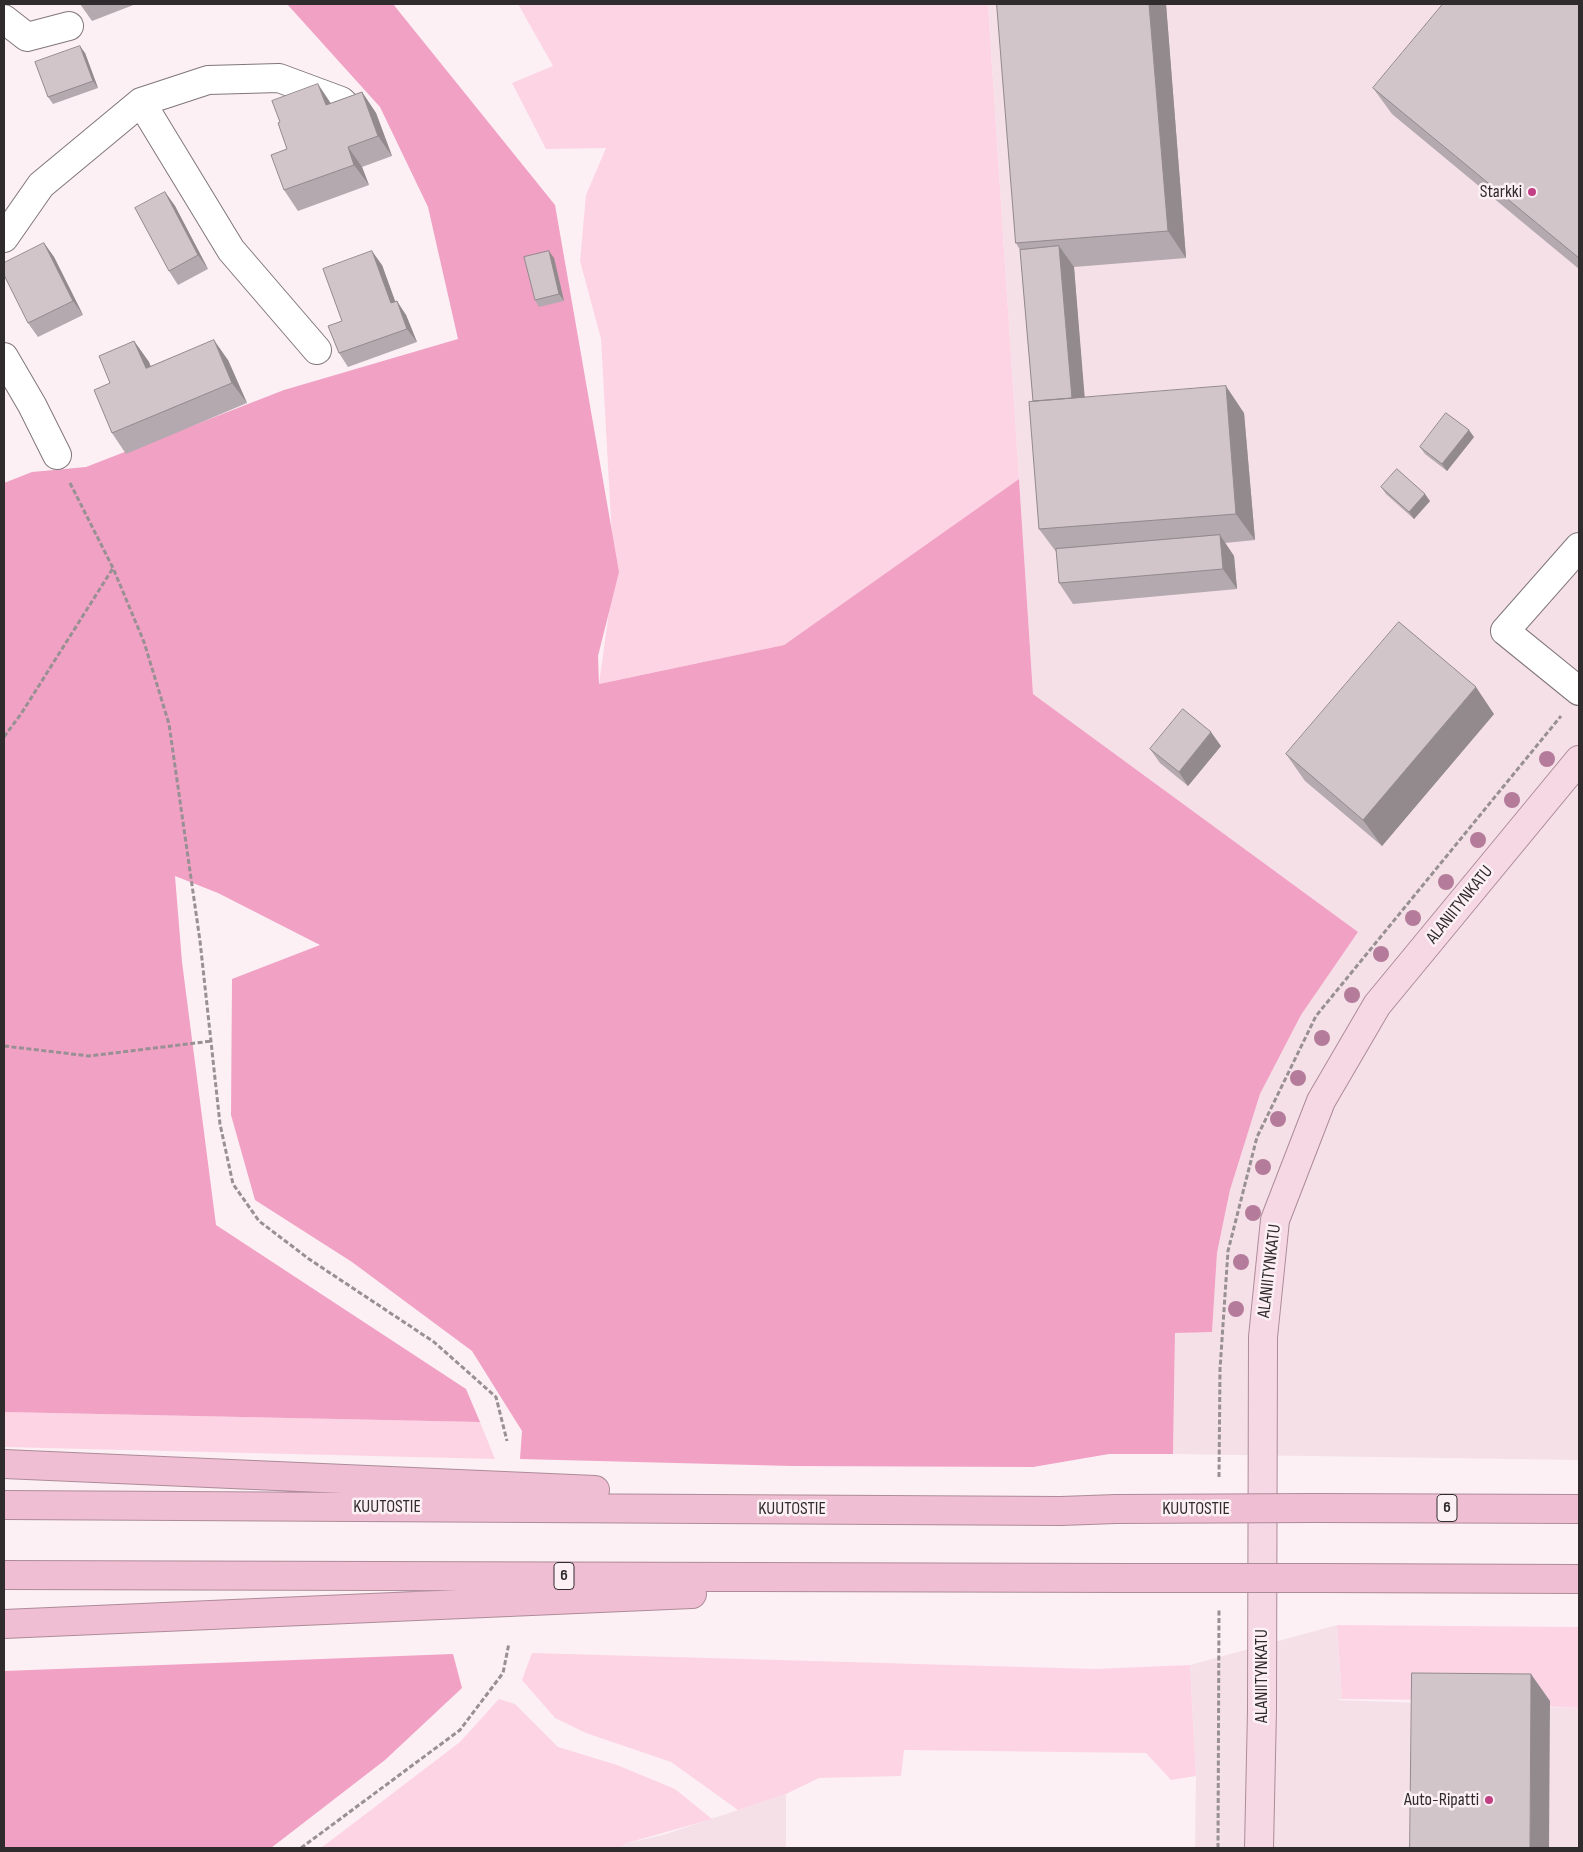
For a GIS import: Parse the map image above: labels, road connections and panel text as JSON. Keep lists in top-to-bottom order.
{
  "streets": {
    "highway": ["KUUTOSTIE", "6"],
    "main road": ["ALANIITYNKATU"]
  },
  "places": ["Starkki", "Auto-Ripatti"]
}
